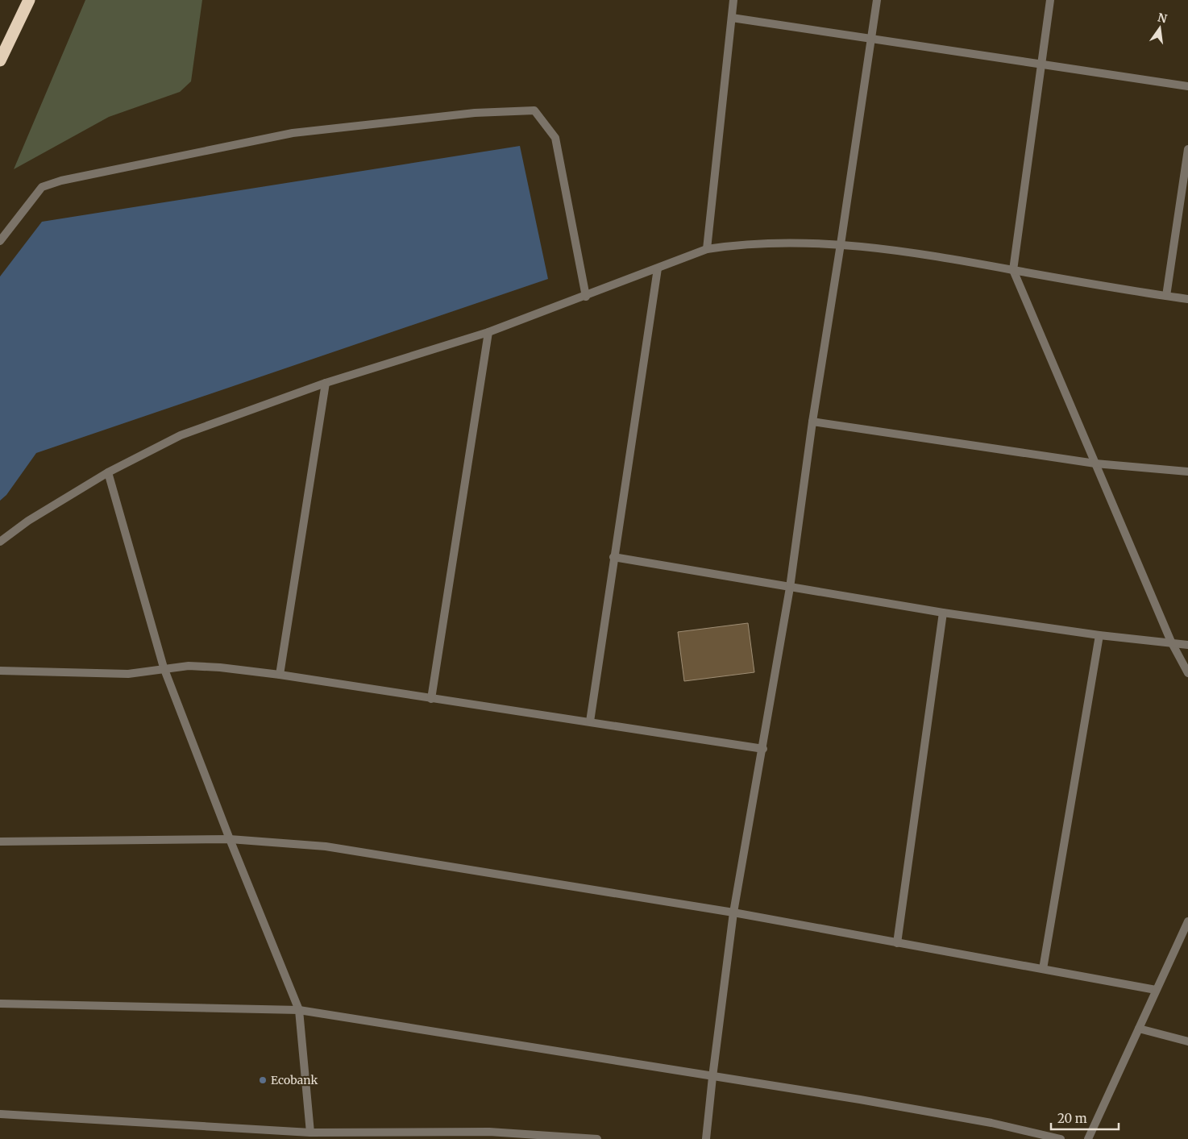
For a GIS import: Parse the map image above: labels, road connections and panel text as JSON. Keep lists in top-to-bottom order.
{
  "places": ["Ecobank"],
  "scale_bar": "20 m",
  "north": "top"
}
